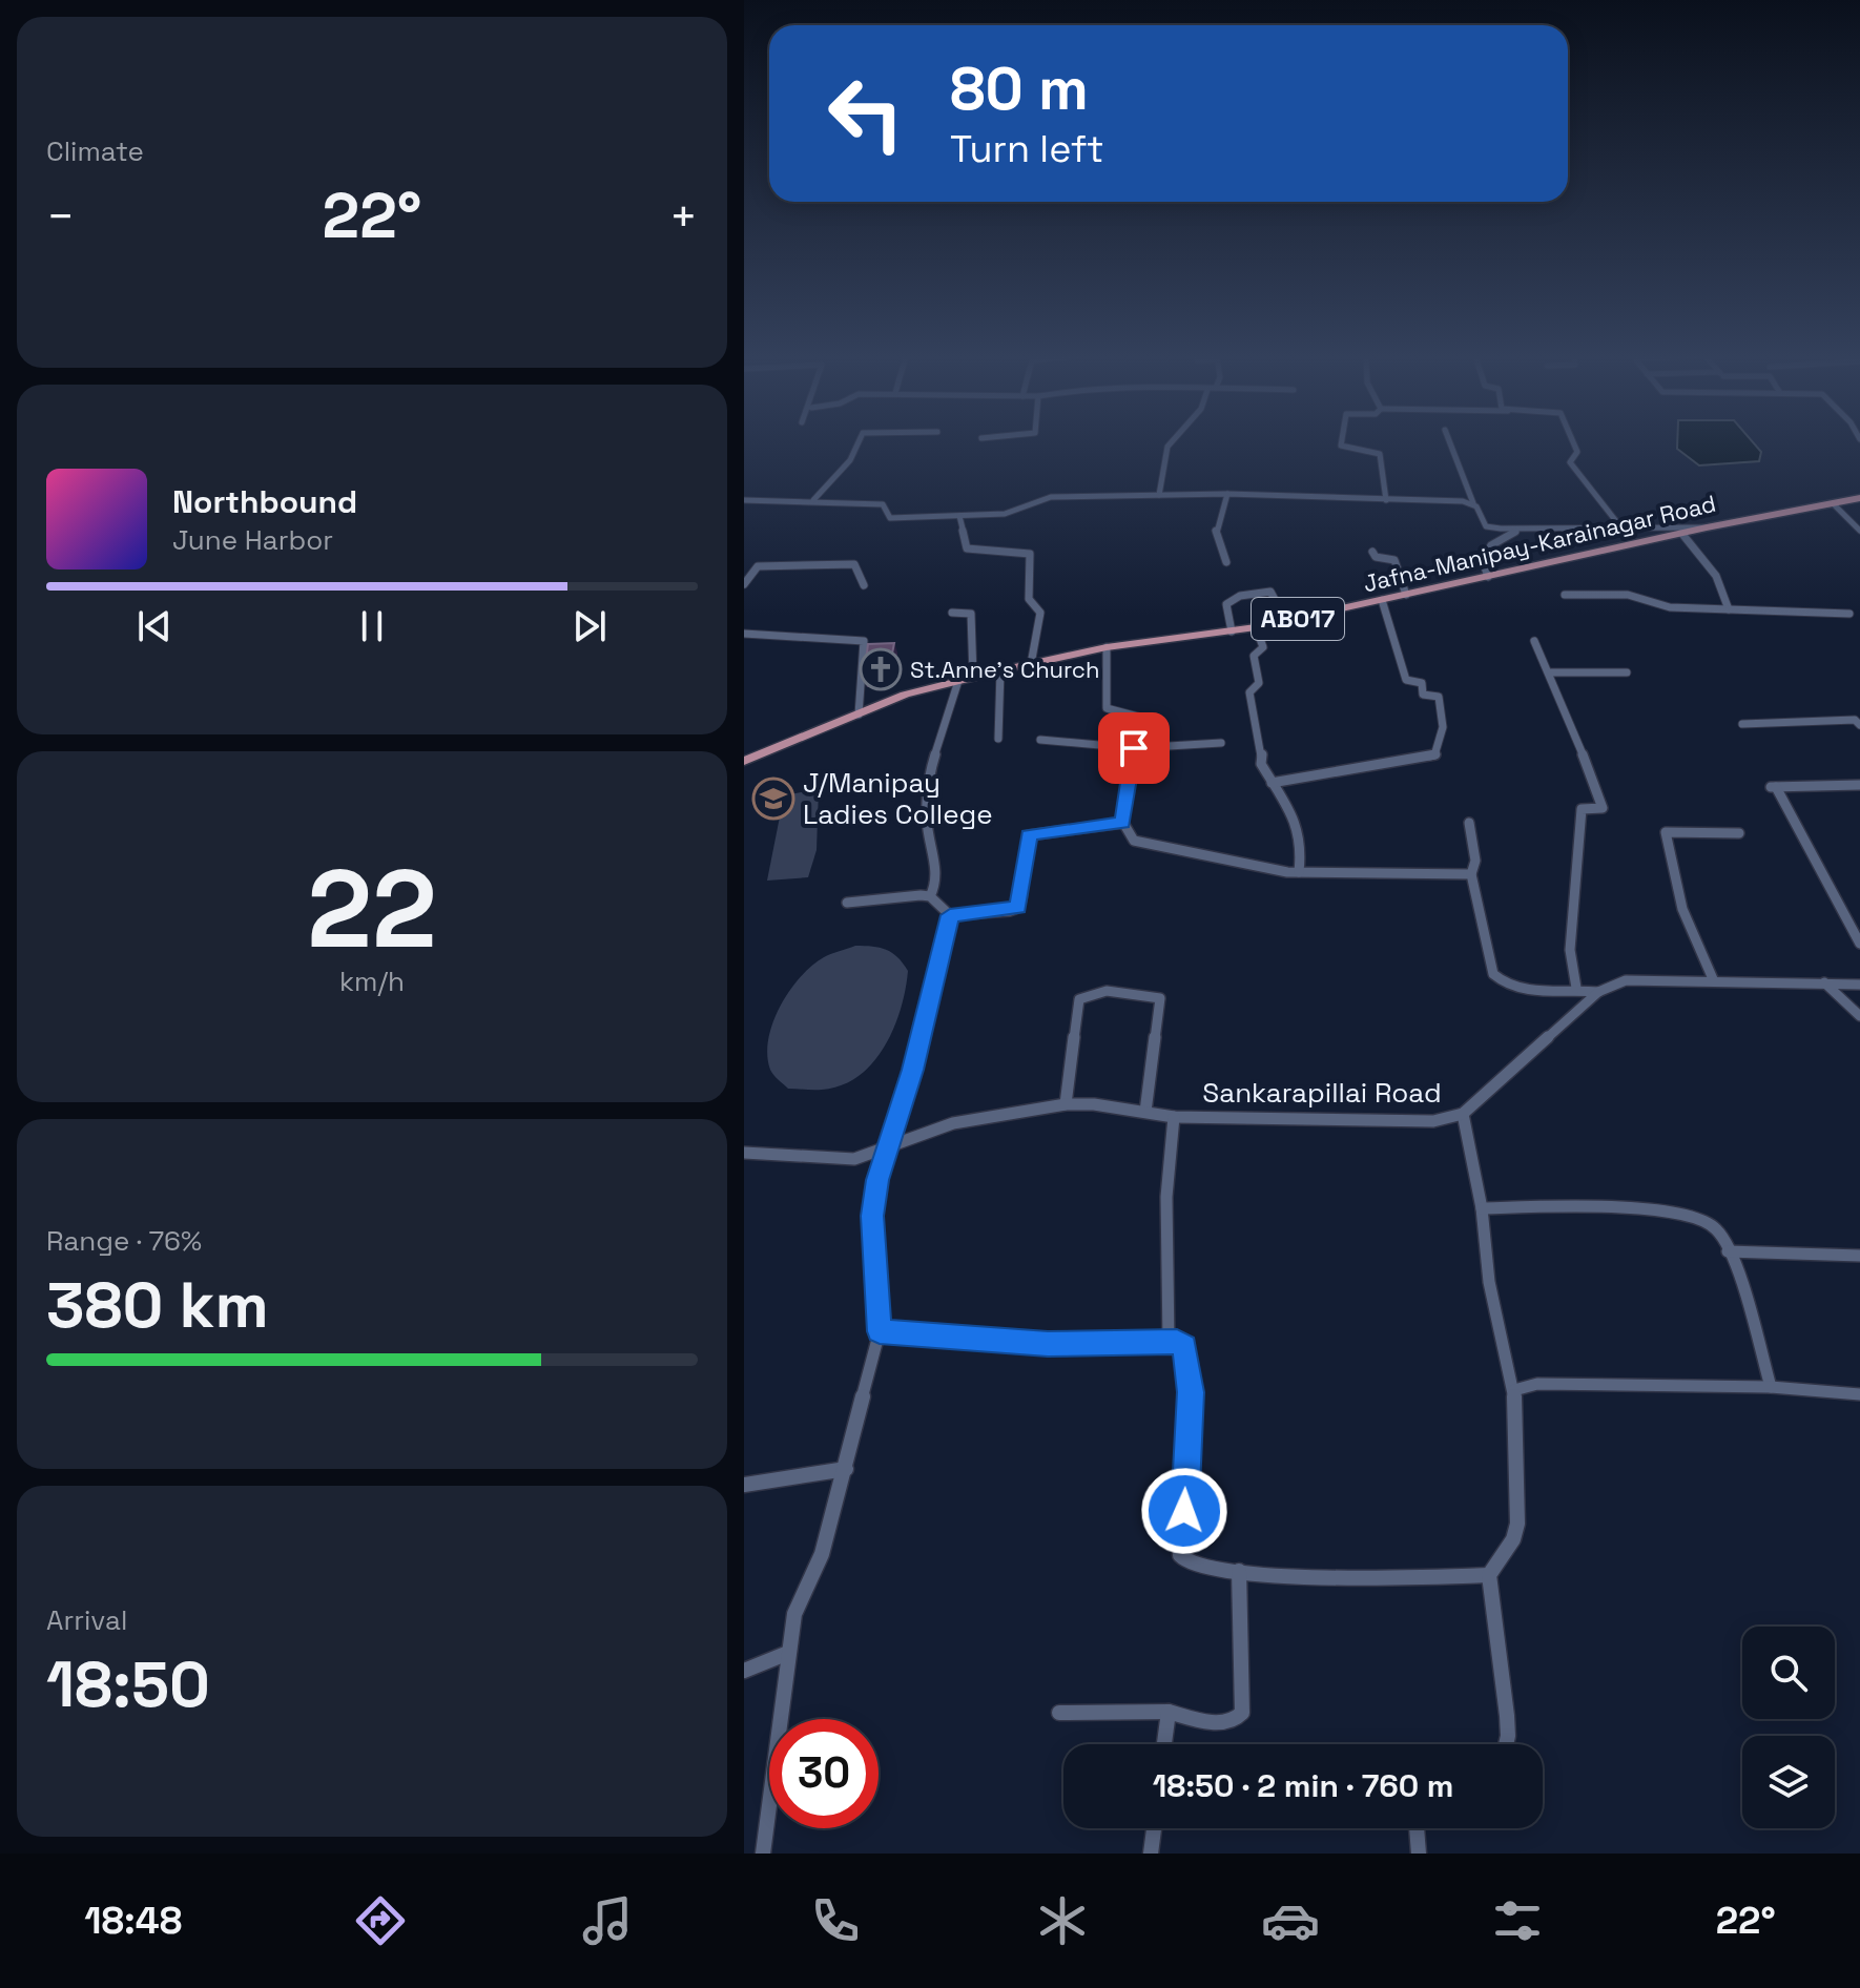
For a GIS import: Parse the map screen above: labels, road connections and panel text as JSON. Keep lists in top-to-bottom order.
{
  "streets": {
    "main road": ["Jafna-Manipay-Karainagar Road", "AB017"],
    "street": ["Sankarapillai Road"]
  },
  "places": {
    "church": ["St.Anne's Church"],
    "school or university": ["J/Manipay Ladies College"]
  },
  "page": {
    "tile": [
      "Climate",
      ["22", "km/h"],
      ["Range · 76%", "380 km"],
      ["Arrival", "18:50"]
    ],
    "turn": ["80 m", "Turn left"],
    "heat": ["−", "22°", "+"],
    "song": ["Northbound", "June Harbor"],
    "limit": "30",
    "trip": "18:50 · 2 min · 760 m",
    "tabs": ["18:48", "22°"]
  }
}
